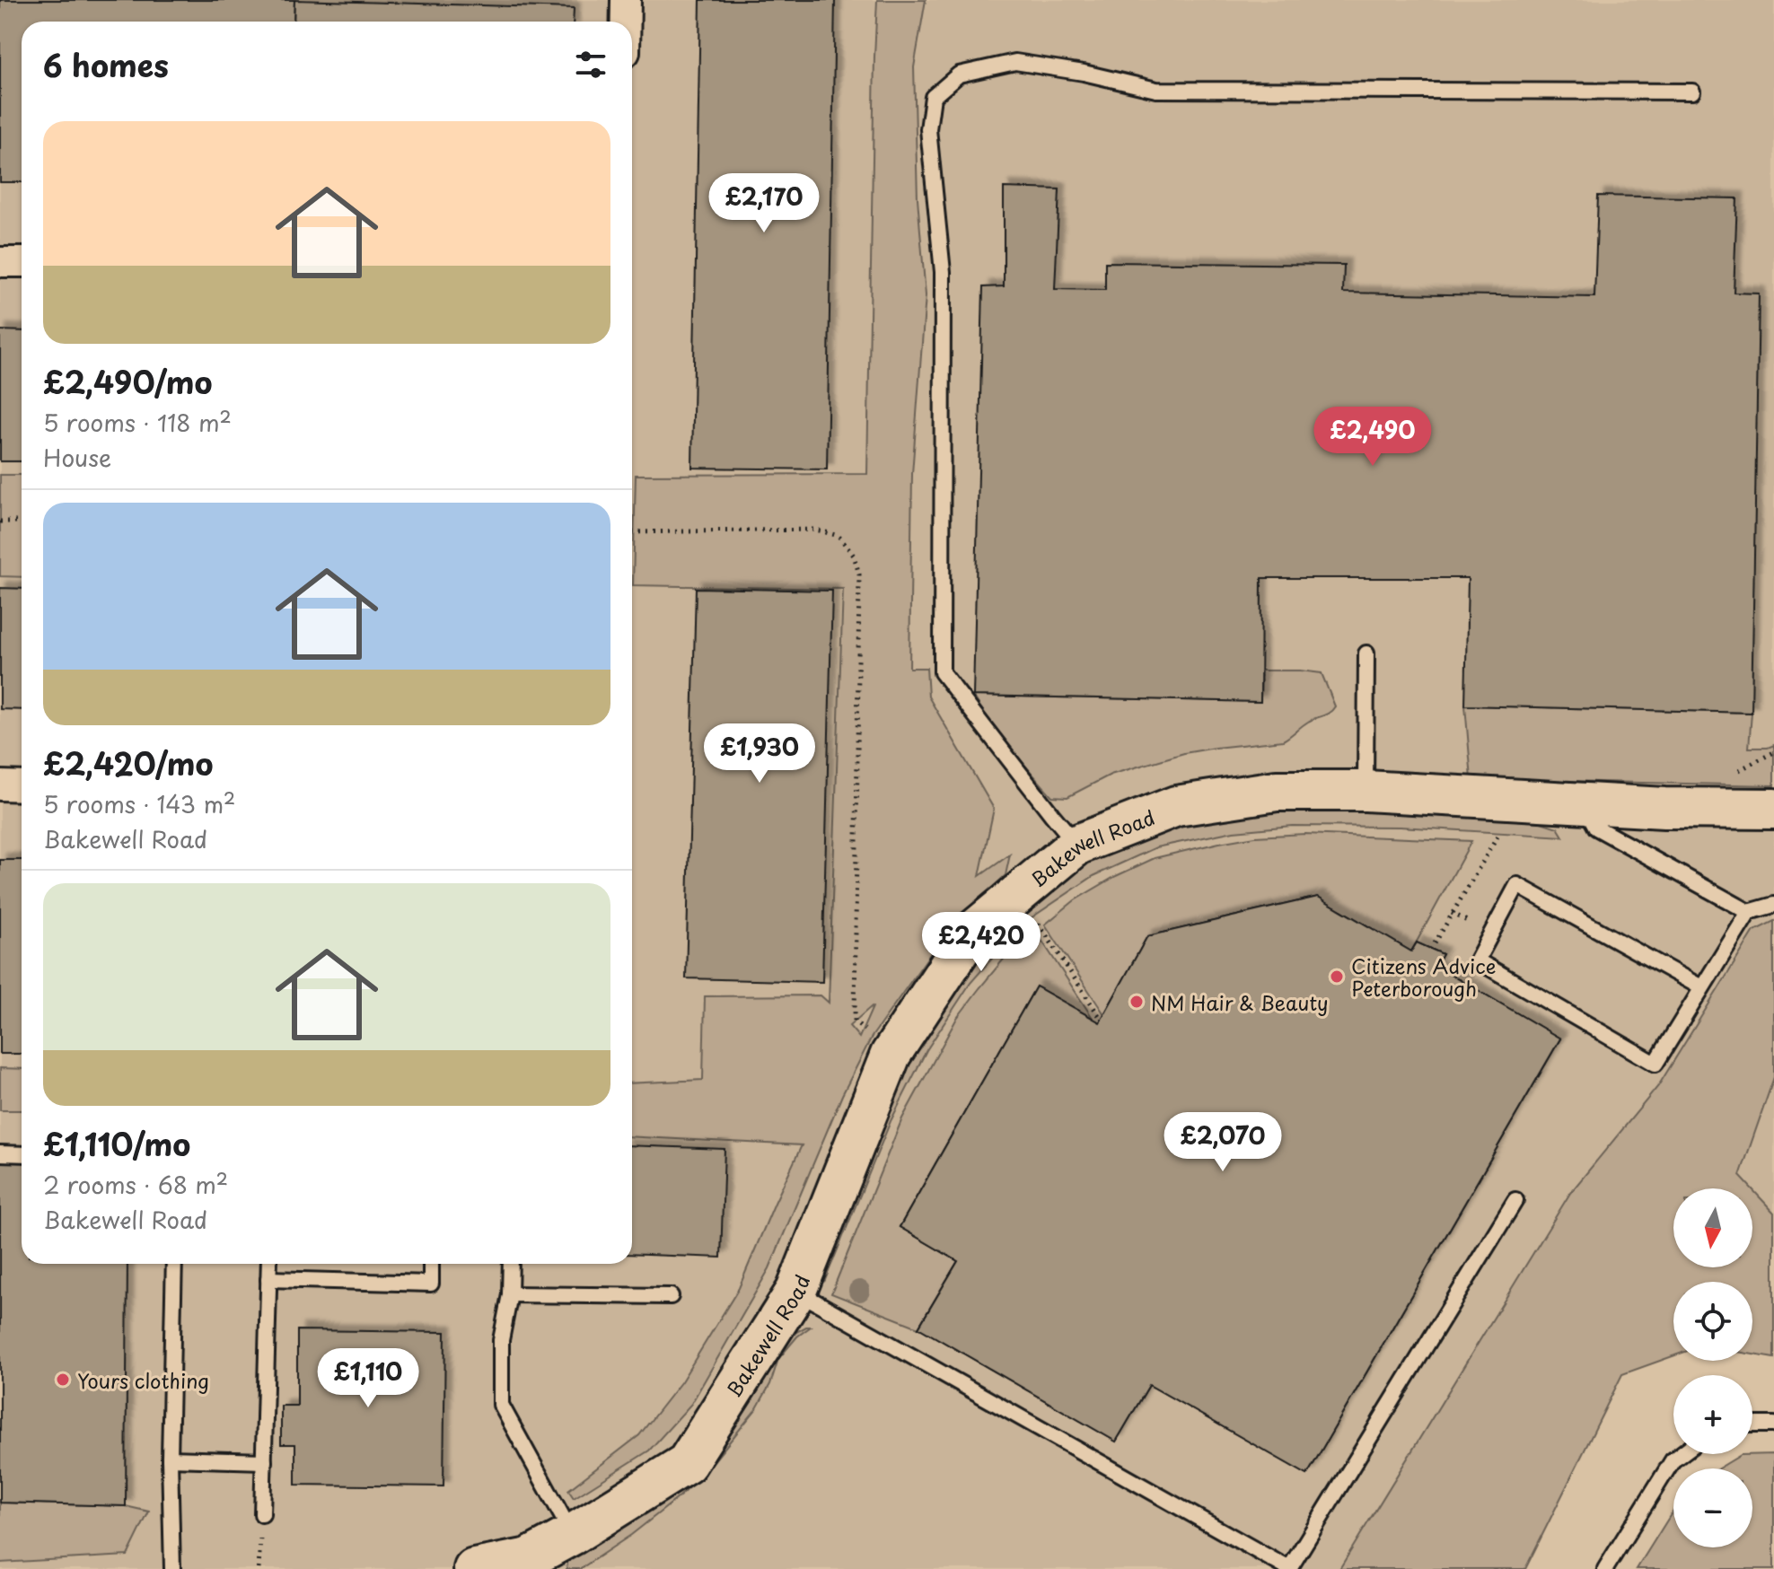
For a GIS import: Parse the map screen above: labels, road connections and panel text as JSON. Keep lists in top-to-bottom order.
{
  "streets": {
    "street": ["Bakewell Road"]
  },
  "places": ["Citizens Advice Peterborough", "NM Hair & Beauty", "Yours clothing"],
  "north": "bottom",
  "page": {
    "heading": "6 homes",
    "list": [
      {
        "name": "£2,490/mo",
        "note": "5 rooms · 118 m² · House"
      },
      {
        "name": "£2,420/mo",
        "note": "5 rooms · 143 m² · Bakewell Road"
      },
      {
        "name": "£1,110/mo",
        "note": "2 rooms · 68 m² · Bakewell Road"
      }
    ],
    "price": [
      "£2,170",
      "£2,490",
      "£1,930",
      "£2,420",
      "£2,070",
      "£1,110"
    ],
    "map_buttons": ["+", "−"]
  }
}
